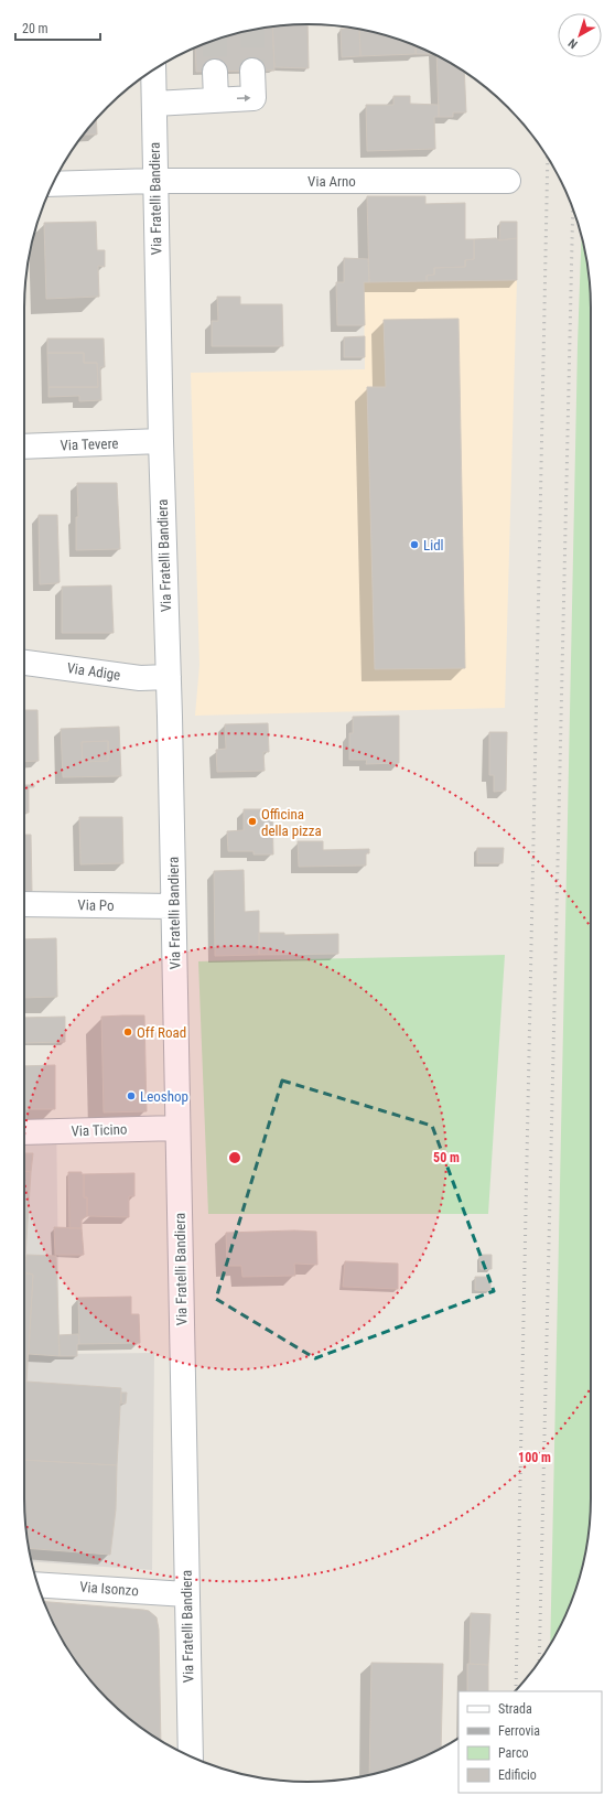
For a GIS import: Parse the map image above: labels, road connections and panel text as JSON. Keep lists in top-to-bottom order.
{
  "streets": {
    "street": [
      "Via Arno",
      "Via Fratelli Bandiera",
      "Via Tevere",
      "Via Adige",
      "Via Po",
      "Via Ticino",
      "Via Isonzo"
    ]
  },
  "crossings": [
    ["Via Arno", "Via Fratelli Bandiera"],
    ["Via Fratelli Bandiera", "Via Tevere"],
    ["Via Fratelli Bandiera", "Via Adige"],
    ["Via Fratelli Bandiera", "Via Po"],
    ["Via Fratelli Bandiera", "Via Ticino"],
    ["Via Fratelli Bandiera", "Via Isonzo"]
  ],
  "places": [
    "Lidl",
    "Officina della pizza",
    "Off Road",
    "Leoshop"
  ],
  "legend": [
    "Strada",
    "Ferrovia",
    "Parco",
    "Edificio"
  ],
  "scale_bar": "20 m",
  "north": "bottom left",
  "rings": ["50 m", "100 m"]
}
